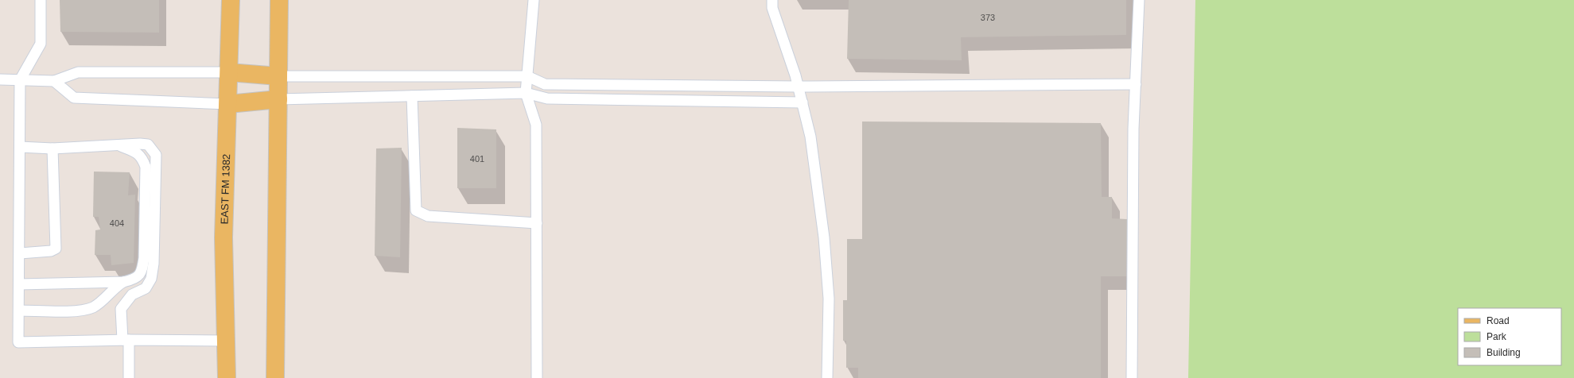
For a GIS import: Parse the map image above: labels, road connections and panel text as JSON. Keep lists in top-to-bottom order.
{
  "streets": {
    "main road": ["EAST FM 1382"]
  },
  "house_numbers": ["373", "401", "404"],
  "legend": ["Road", "Park", "Building"]
}
